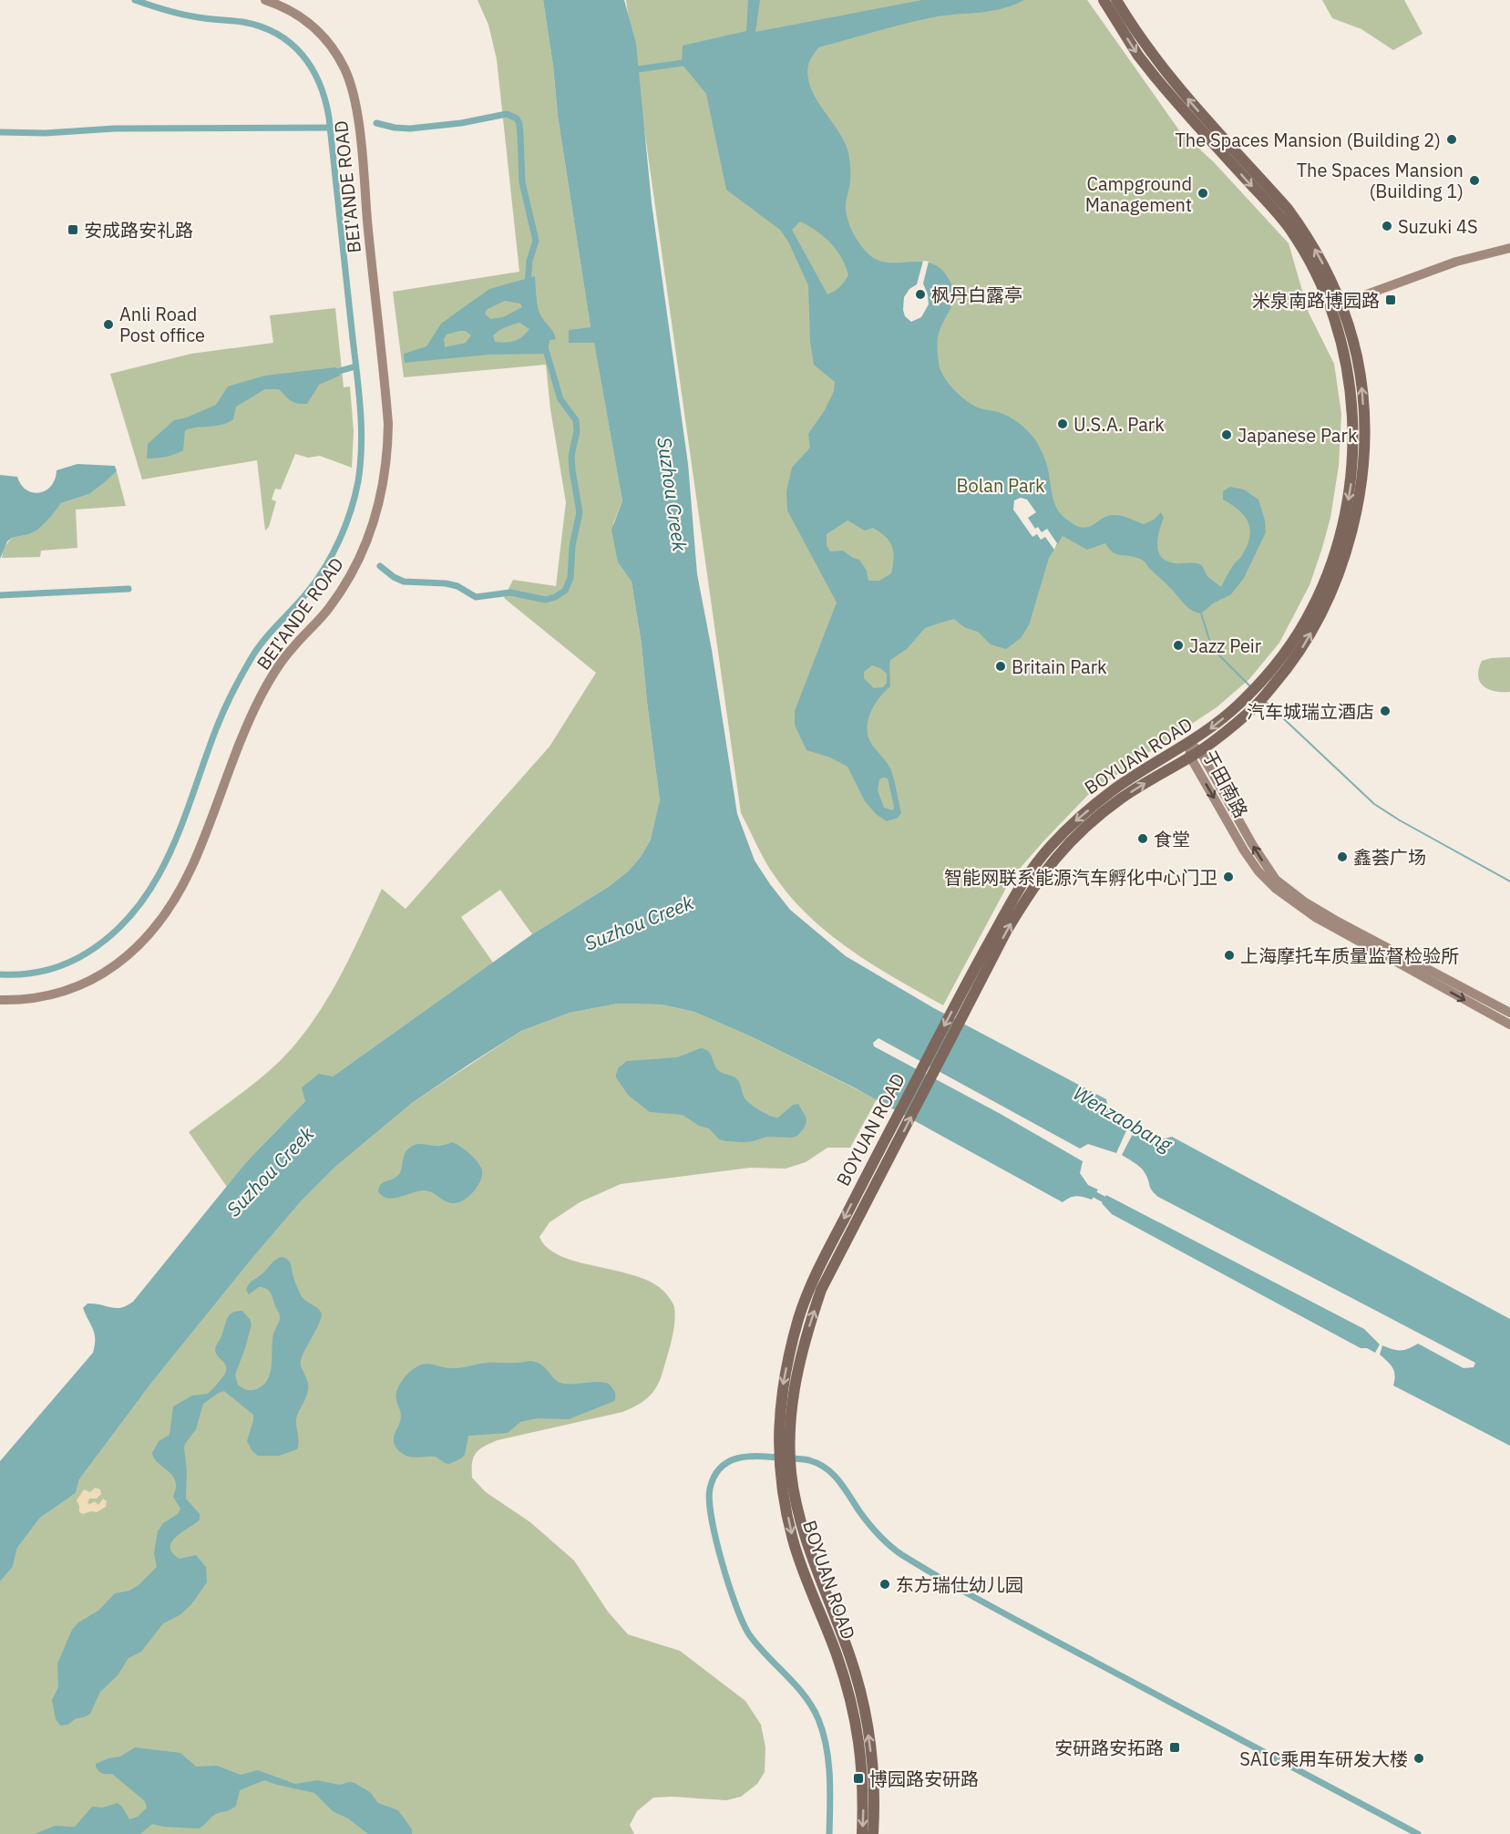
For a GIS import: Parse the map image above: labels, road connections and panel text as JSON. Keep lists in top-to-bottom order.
{
  "streets": {
    "main road": ["BOYUAN ROAD"],
    "street": ["BEI'ANDE ROAD", "于田南路"]
  },
  "crossings": [
    ["BOYUAN ROAD", "于田南路"]
  ],
  "water": ["Suzhou Creek", "Wenzaobang"],
  "parks": ["Bolan Park"],
  "places": {
    "other": [
      "The Spaces Mansion (Building 2)",
      "The Spaces Mansion (Building 1)",
      "Campground Management",
      "Suzuki 4S",
      "枫丹白露亭",
      "Anli Road Post office",
      "U.S.A. Park",
      "Japanese Park",
      "Jazz Peir",
      "Britain Park",
      "汽车城瑞立酒店",
      "食堂",
      "鑫荟广场",
      "智能网联系能源汽车孵化中心门卫",
      "上海摩托车质量监督检验所",
      "东方瑞仕幼儿园",
      "SAIC乘用车研发大楼"
    ],
    "transit": [
      "安成路安礼路",
      "米泉南路博园路",
      "安研路安拓路",
      "博园路安研路"
    ]
  }
}
